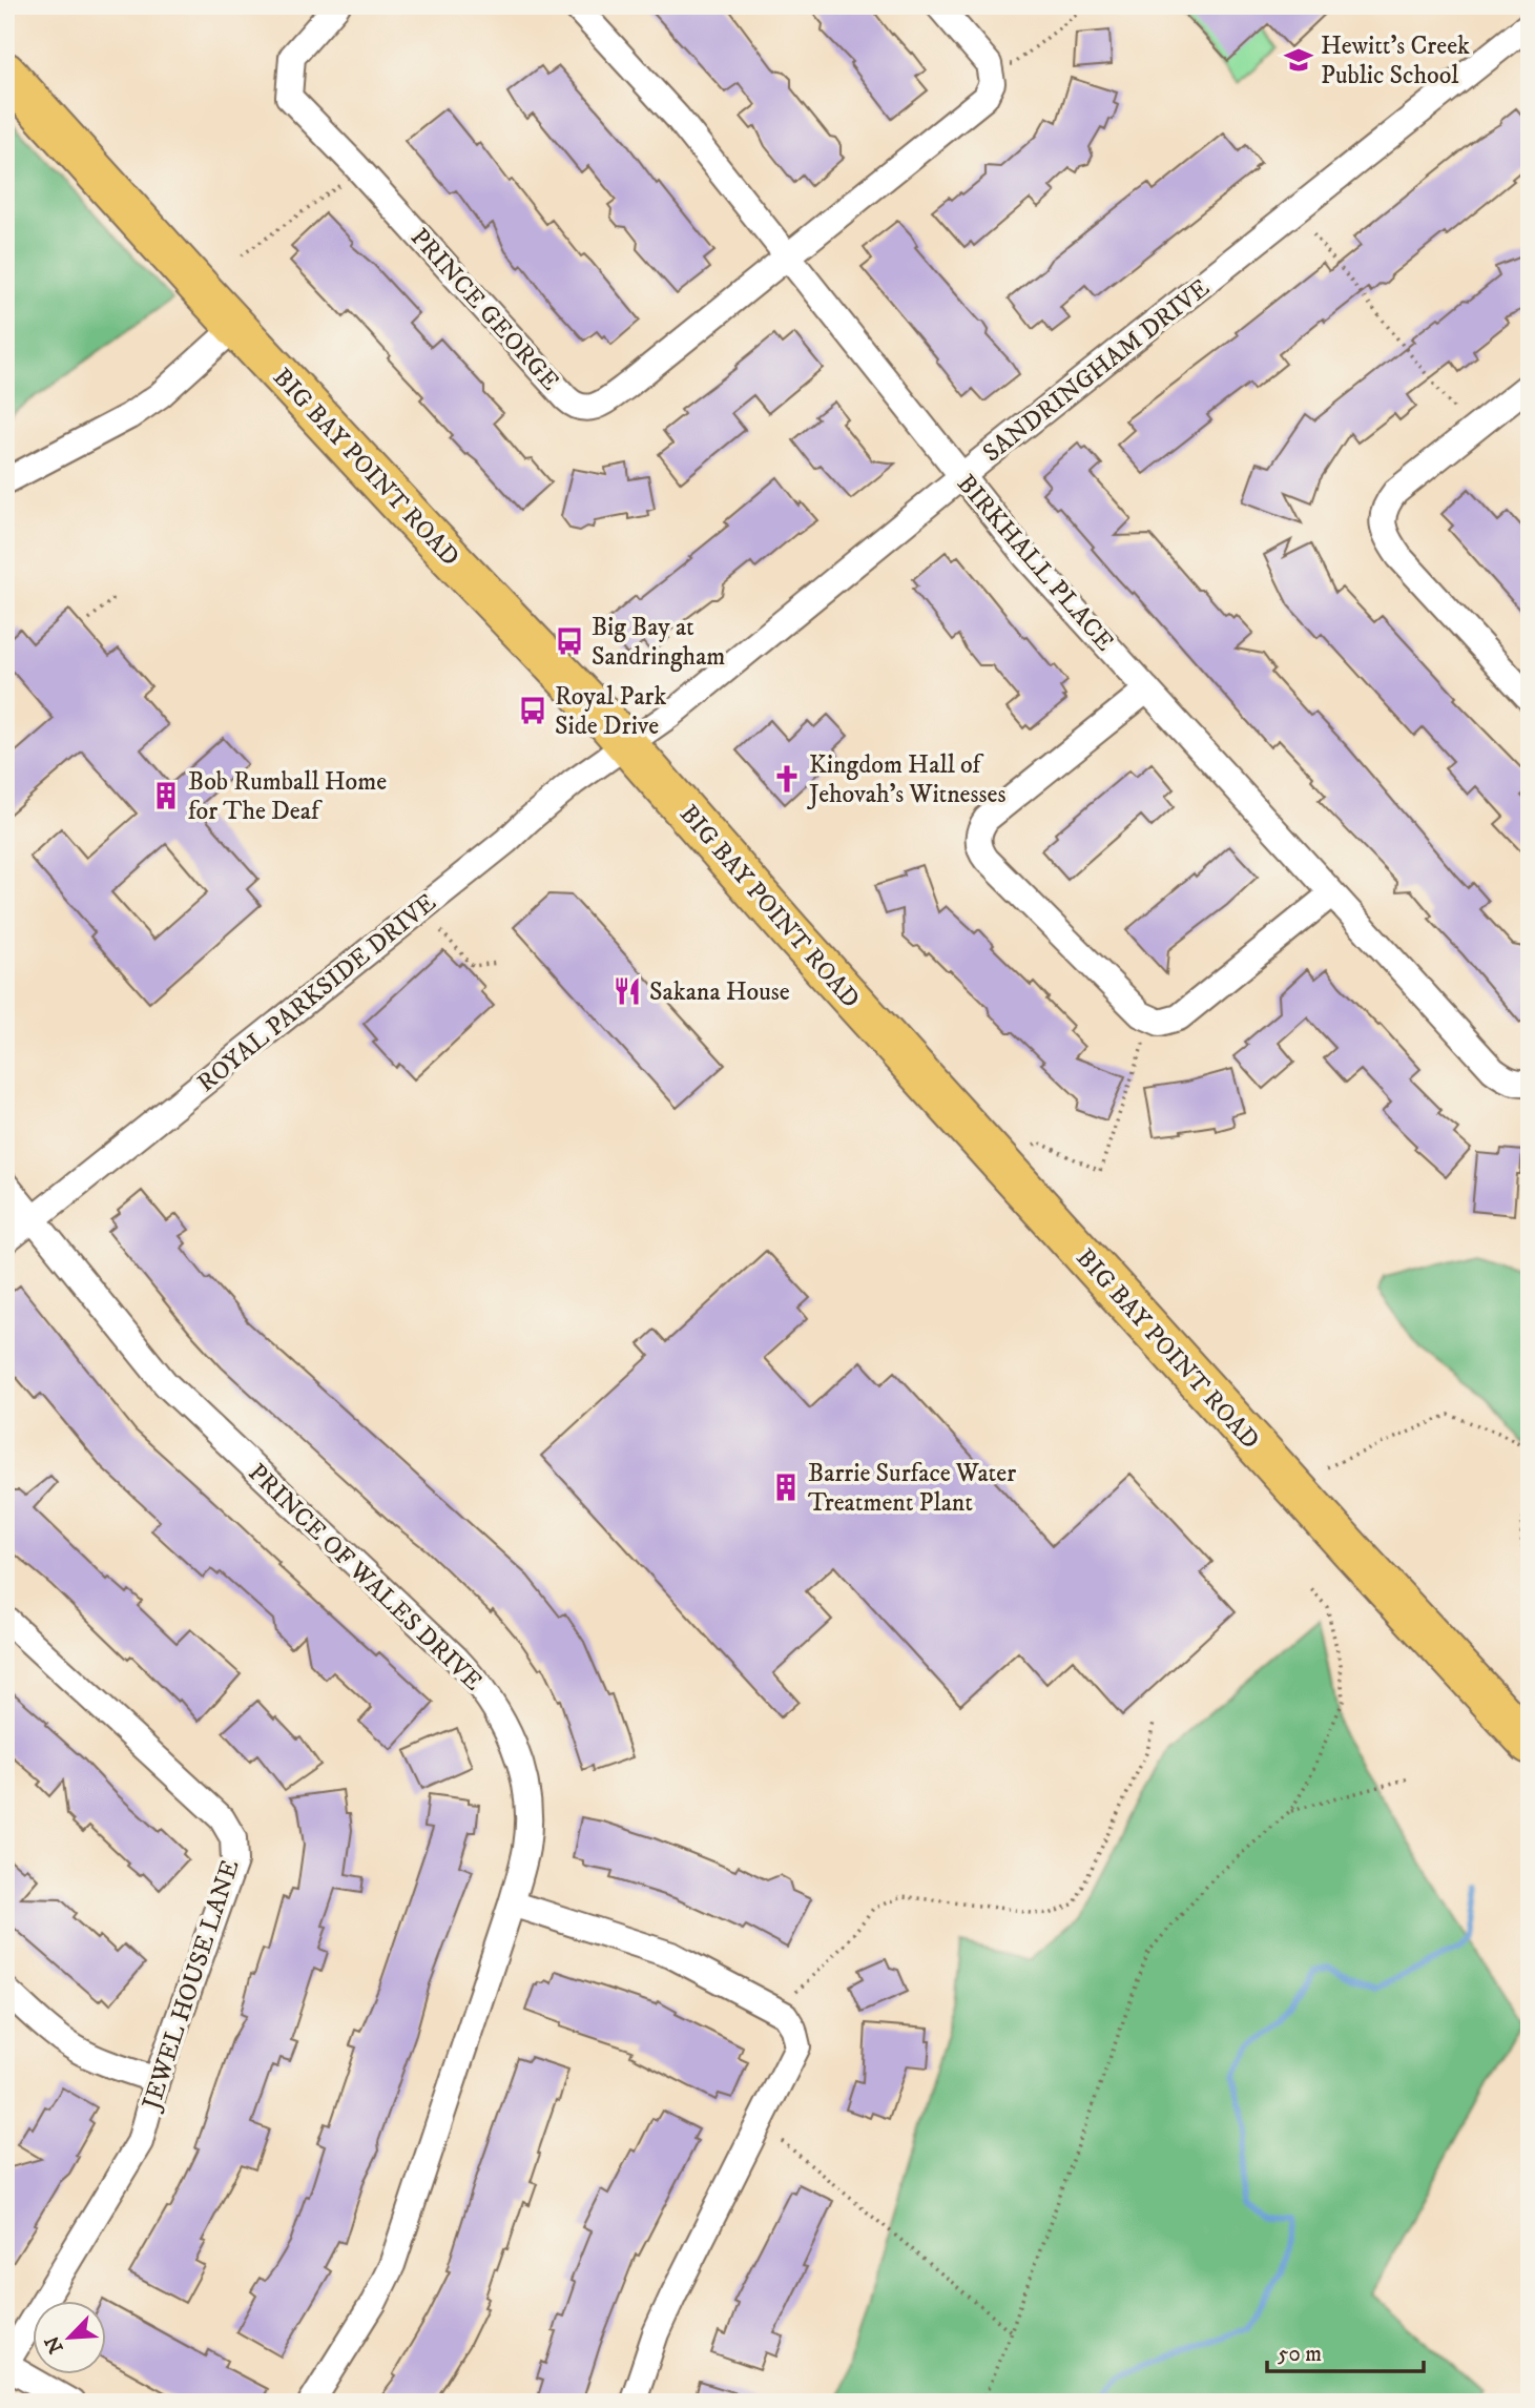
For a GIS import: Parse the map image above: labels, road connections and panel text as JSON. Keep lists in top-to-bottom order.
{
  "streets": {
    "main road": ["BIG BAY POINT ROAD"],
    "street": [
      "PRINCE GEORGE",
      "SANDRINGHAM DRIVE",
      "BIRKHALL PLACE",
      "ROYAL PARKSIDE DRIVE",
      "PRINCE OF WALES DRIVE",
      "JEWEL HOUSE LANE"
    ]
  },
  "crossings": [
    ["PRINCE GEORGE", "BIRKHALL PLACE"],
    ["SANDRINGHAM DRIVE", "BIG BAY POINT ROAD"],
    ["SANDRINGHAM DRIVE", "BIRKHALL PLACE"],
    ["SANDRINGHAM DRIVE", "ROYAL PARKSIDE DRIVE"],
    ["BIG BAY POINT ROAD", "ROYAL PARKSIDE DRIVE"],
    ["ROYAL PARKSIDE DRIVE", "PRINCE OF WALES DRIVE"]
  ],
  "places": {
    "school or university": ["Hewitt's Creek Public School"],
    "bus stop": ["Big Bay at Sandringham", "Royal Park Side Drive"],
    "church": ["Kingdom Hall of Jehovah's Witnesses"],
    "building": ["Bob Rumball Home for The Deaf", "Barrie Surface Water Treatment Plant"],
    "restaurant": ["Sakana House"]
  },
  "scale_bar": "50 m",
  "north": "bottom left"
}
